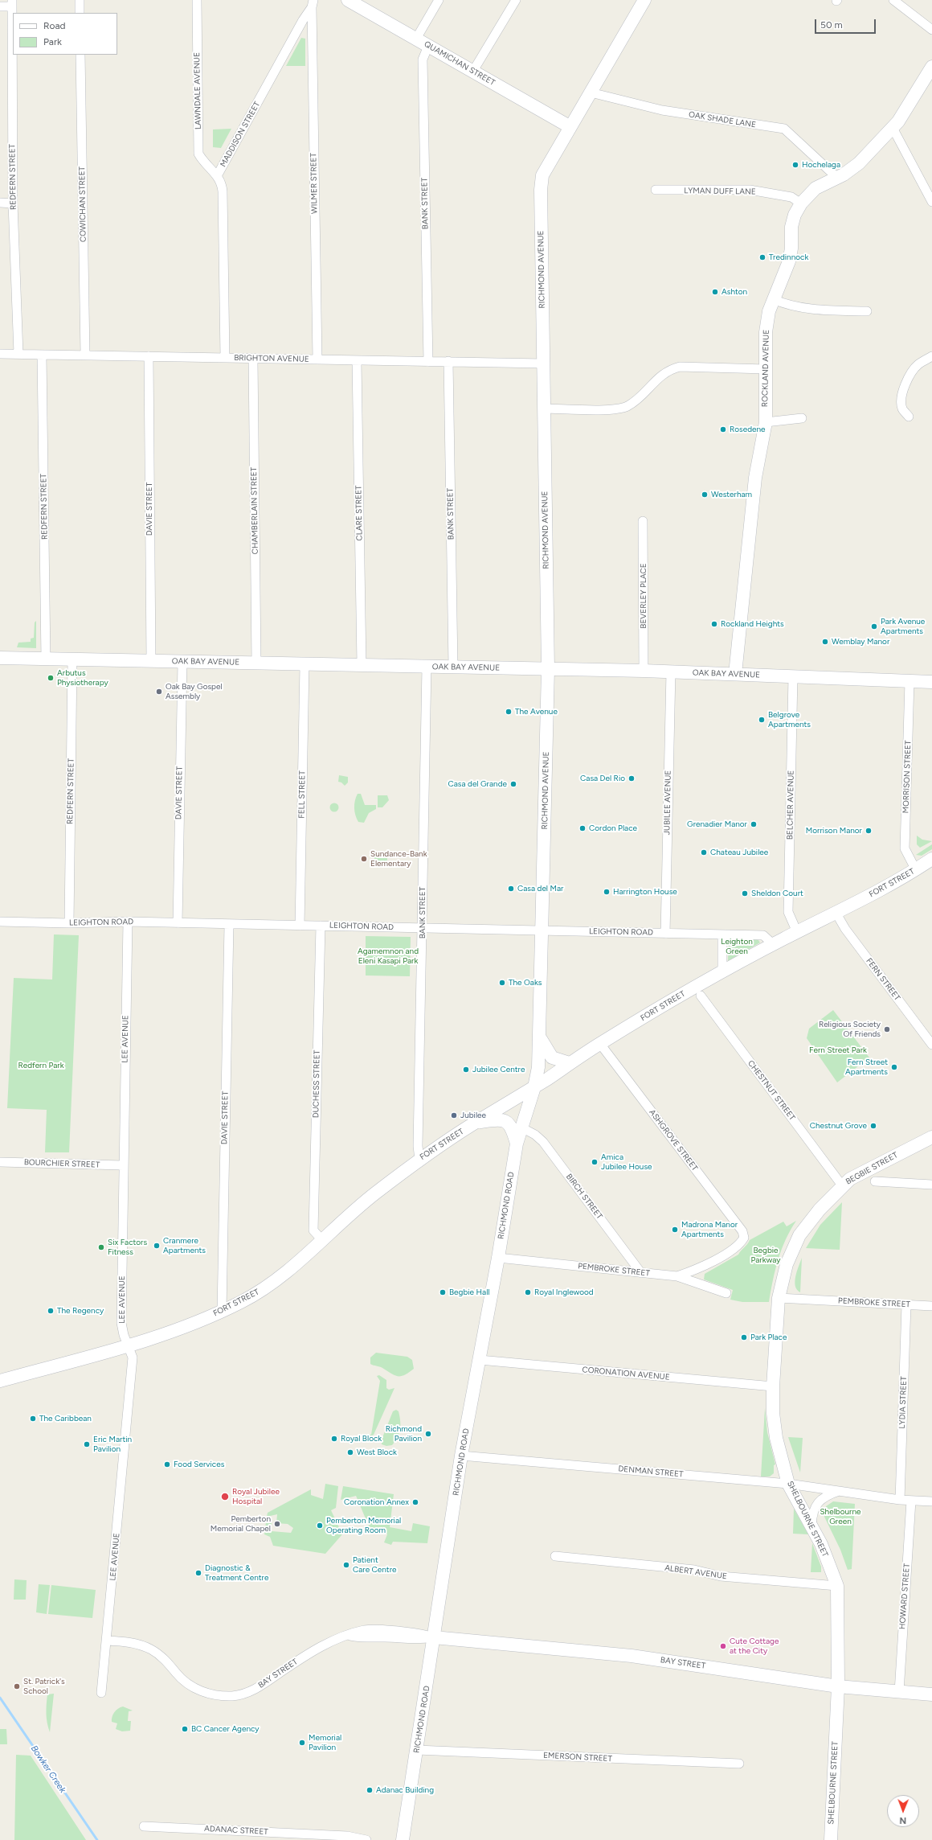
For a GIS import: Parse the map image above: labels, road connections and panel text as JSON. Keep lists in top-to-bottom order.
{
  "streets": {
    "main road": [
      "QUAMICHAN STREET",
      "RICHMOND AVENUE",
      "ROCKLAND AVENUE",
      "OAK BAY AVENUE",
      "FORT STREET",
      "BEGBIE STREET",
      "RICHMOND ROAD",
      "SHELBOURNE STREET",
      "BAY STREET"
    ],
    "street": [
      "LAWNDALE AVENUE",
      "OAK SHADE LANE",
      "MADDISON STREET",
      "REDFERN STREET",
      "WILMER STREET",
      "LYMAN DUFF LANE",
      "BANK STREET",
      "COWICHAN STREET",
      "BRIGHTON AVENUE",
      "DAVIE STREET",
      "CHAMBERLAIN STREET",
      "CLARE STREET",
      "BEVERLEY PLACE",
      "MORRISON STREET",
      "FELL STREET",
      "JUBILEE AVENUE",
      "BELCHER AVENUE",
      "LEIGHTON ROAD",
      "FERN STREET",
      "LEE AVENUE",
      "DUCHESS STREET",
      "CHESTNUT STREET",
      "ASHGROVE STREET",
      "BOURCHIER STREET",
      "BIRCH STREET",
      "PEMBROKE STREET",
      "CORONATION AVENUE",
      "LYDIA STREET",
      "DENMAN STREET",
      "ALBERT AVENUE",
      "HOWARD STREET",
      "EMERSON STREET",
      "ADANAC STREET"
    ]
  },
  "crossings": [
    ["QUAMICHAN STREET", "BANK STREET"],
    ["QUAMICHAN STREET", "RICHMOND AVENUE"],
    ["LAWNDALE AVENUE", "MADDISON STREET"],
    ["OAK SHADE LANE", "RICHMOND AVENUE"],
    ["OAK SHADE LANE", "ROCKLAND AVENUE"],
    ["MADDISON STREET", "WILMER STREET"],
    ["MADDISON STREET", "BRIGHTON AVENUE"],
    ["REDFERN STREET", "BRIGHTON AVENUE"],
    ["REDFERN STREET", "OAK BAY AVENUE"],
    ["REDFERN STREET", "LEIGHTON ROAD"],
    ["WILMER STREET", "BRIGHTON AVENUE"],
    ["LYMAN DUFF LANE", "ROCKLAND AVENUE"],
    ["BANK STREET", "BRIGHTON AVENUE"],
    ["BANK STREET", "OAK BAY AVENUE"],
    ["BANK STREET", "FORT STREET"],
    ["BANK STREET", "LEIGHTON ROAD"],
    ["COWICHAN STREET", "BRIGHTON AVENUE"],
    ["RICHMOND AVENUE", "BRIGHTON AVENUE"],
    ["RICHMOND AVENUE", "OAK BAY AVENUE"],
    ["RICHMOND AVENUE", "FORT STREET"],
    ["RICHMOND AVENUE", "LEIGHTON ROAD"],
    ["RICHMOND AVENUE", "RICHMOND ROAD"],
    ["BRIGHTON AVENUE", "DAVIE STREET"],
    ["BRIGHTON AVENUE", "CHAMBERLAIN STREET"],
    ["BRIGHTON AVENUE", "CLARE STREET"],
    ["ROCKLAND AVENUE", "OAK BAY AVENUE"],
    ["DAVIE STREET", "OAK BAY AVENUE"],
    ["DAVIE STREET", "FORT STREET"],
    ["DAVIE STREET", "LEIGHTON ROAD"],
    ["CHAMBERLAIN STREET", "OAK BAY AVENUE"],
    ["CLARE STREET", "OAK BAY AVENUE"],
    ["BEVERLEY PLACE", "OAK BAY AVENUE"],
    ["OAK BAY AVENUE", "MORRISON STREET"],
    ["OAK BAY AVENUE", "FELL STREET"],
    ["OAK BAY AVENUE", "JUBILEE AVENUE"],
    ["OAK BAY AVENUE", "BELCHER AVENUE"],
    ["MORRISON STREET", "FORT STREET"],
    ["FELL STREET", "LEIGHTON ROAD"],
    ["JUBILEE AVENUE", "LEIGHTON ROAD"],
    ["BELCHER AVENUE", "FORT STREET"],
    ["FORT STREET", "LEIGHTON ROAD"],
    ["FORT STREET", "FERN STREET"],
    ["FORT STREET", "LEE AVENUE"],
    ["FORT STREET", "DUCHESS STREET"],
    ["FORT STREET", "ASHGROVE STREET"],
    ["FORT STREET", "RICHMOND ROAD"],
    ["LEIGHTON ROAD", "LEE AVENUE"],
    ["LEIGHTON ROAD", "DUCHESS STREET"],
    ["LEE AVENUE", "BOURCHIER STREET"],
    ["LEE AVENUE", "BAY STREET"],
    ["CHESTNUT STREET", "BEGBIE STREET"],
    ["ASHGROVE STREET", "PEMBROKE STREET"],
    ["BEGBIE STREET", "SHELBOURNE STREET"],
    ["BIRCH STREET", "RICHMOND ROAD"],
    ["BIRCH STREET", "PEMBROKE STREET"],
    ["RICHMOND ROAD", "PEMBROKE STREET"],
    ["RICHMOND ROAD", "CORONATION AVENUE"],
    ["RICHMOND ROAD", "DENMAN STREET"],
    ["RICHMOND ROAD", "BAY STREET"],
    ["RICHMOND ROAD", "EMERSON STREET"],
    ["PEMBROKE STREET", "LYDIA STREET"],
    ["PEMBROKE STREET", "SHELBOURNE STREET"],
    ["CORONATION AVENUE", "SHELBOURNE STREET"],
    ["LYDIA STREET", "DENMAN STREET"],
    ["DENMAN STREET", "SHELBOURNE STREET"],
    ["DENMAN STREET", "HOWARD STREET"],
    ["SHELBOURNE STREET", "ALBERT AVENUE"],
    ["SHELBOURNE STREET", "BAY STREET"],
    ["HOWARD STREET", "BAY STREET"]
  ],
  "water": ["Bowker Creek"],
  "parks": [
    "Leighton Green",
    "Agamemnon and Eleni Kasapi Park",
    "Fern Street Park",
    "Redfern Park",
    "Begbie Parkway",
    "Shelbourne Green"
  ],
  "places": [
    "Hochelaga",
    "Tredinnock",
    "Ashton",
    "Rosedene",
    "Westerham",
    "Rockland Heights",
    "Park Avenue Apartments",
    "Wemblay Manor",
    "Arbutus Physiotherapy",
    "Oak Bay Gospel Assembly",
    "The Avenue",
    "Belgrove Apartments",
    "Casa Del Rio",
    "Casa del Grande",
    "Grenadier Manor",
    "Cordon Place",
    "Morrison Manor",
    "Chateau Jubilee",
    "Sundance-Bank Elementary",
    "Casa del Mar",
    "Harrington House",
    "Sheldon Court",
    "The Oaks",
    "Religious Society Of Friends",
    "Fern Street Apartments",
    "Jubilee Centre",
    "Jubilee",
    "Chestnut Grove",
    "Amica Jubilee House",
    "Madrona Manor Apartments",
    "Cranmere Apartments",
    "Six Factors Fitness",
    "Begbie Hall",
    "Royal Inglewood",
    "The Regency",
    "Park Place",
    "The Caribbean",
    "Richmond Pavilion",
    "Royal Block",
    "Eric Martin Pavilion",
    "West Block",
    "Food Services",
    "Royal Jubilee Hospital",
    "Coronation Annex",
    "Pemberton Memorial Chapel",
    "Pemberton Memorial Operating Room",
    "Patient Care Centre",
    "Diagnostic & Treatment Centre",
    "Cute Cottage at the City",
    "St. Patrick's School",
    "BC Cancer Agency",
    "Memorial Pavilion",
    "Adanac Building"
  ],
  "legend": ["Road", "Park"],
  "scale_bar": "50 m",
  "north": "bottom"
}
